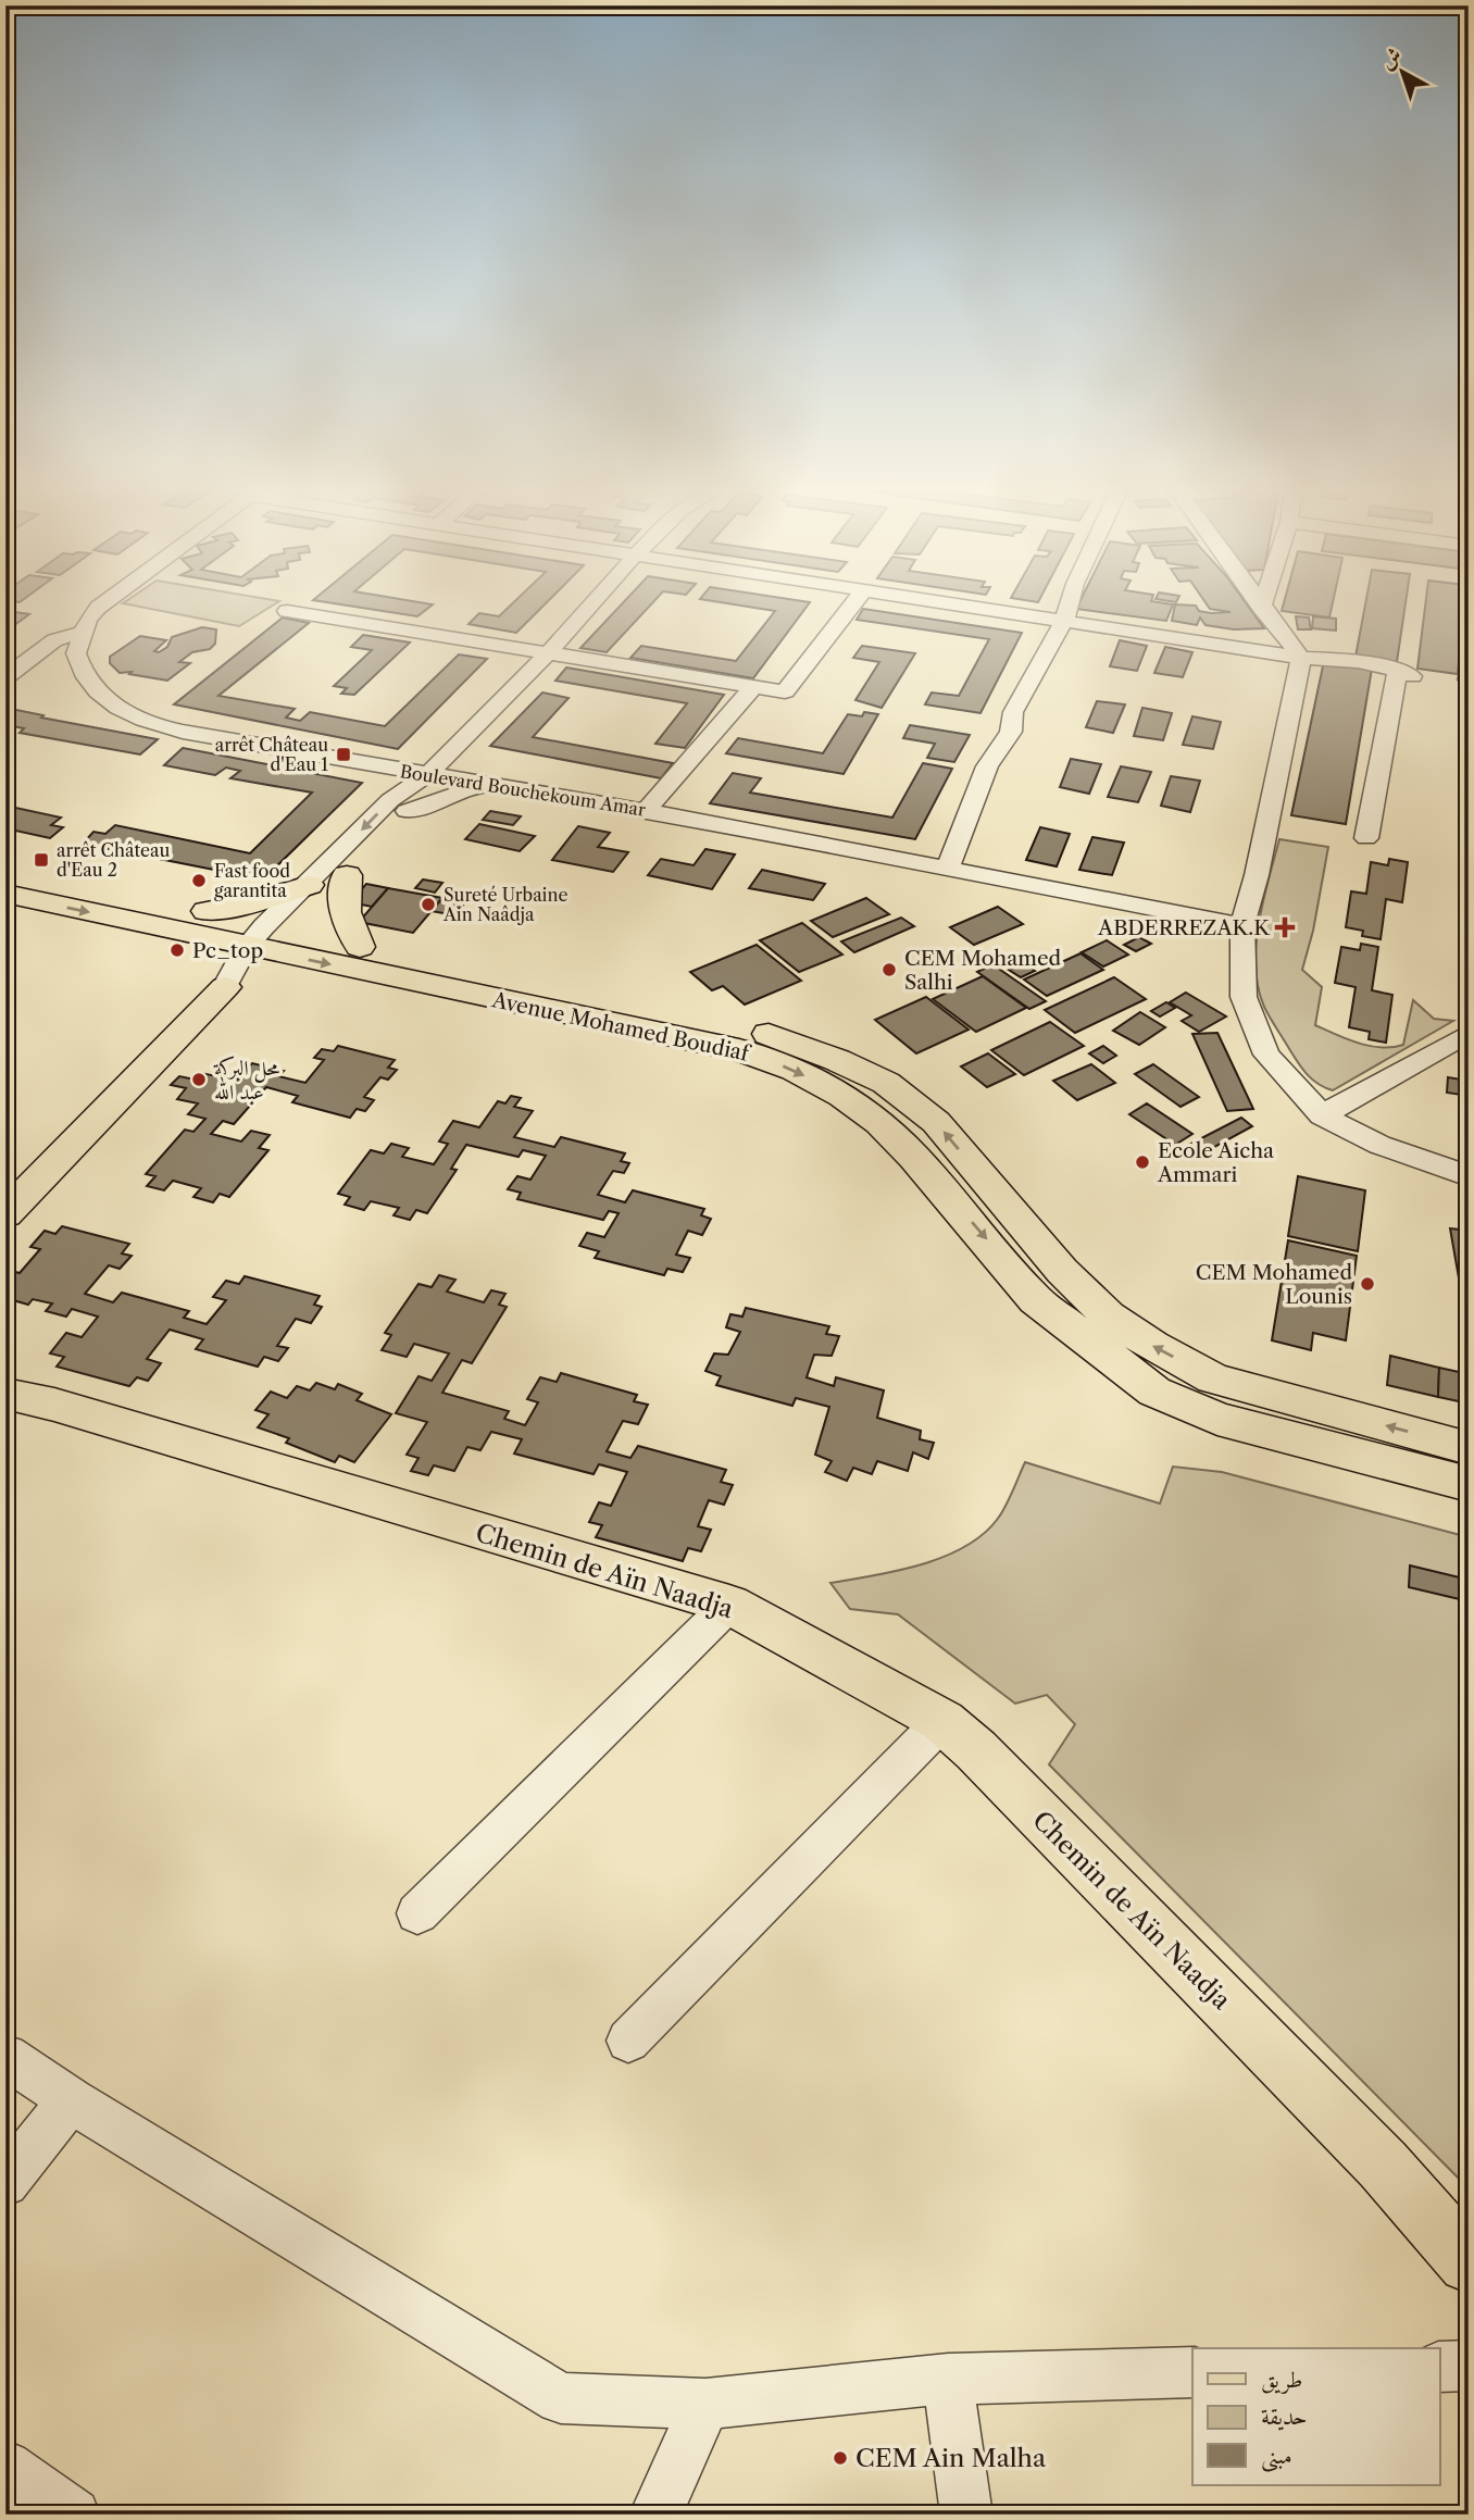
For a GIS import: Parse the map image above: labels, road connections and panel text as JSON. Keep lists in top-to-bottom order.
{
  "streets": {
    "main road": ["Avenue Mohamed Boudiaf", "Chemin de Aïn Naadja"],
    "street": ["Boulevard Bouchekoum Amar"]
  },
  "places": {
    "transit": ["arrêt Château d'Eau 1", "arrêt Château d'Eau 2"],
    "other": [
      "Fast food garantita",
      "Sureté Urbaine Ain Naâdja",
      "Pc_top",
      "CEM Mohamed Salhi",
      "محل البركة عبد الله",
      "Ecole Aicha Ammari",
      "CEM Mohamed Lounis",
      "CEM Ain Malha"
    ],
    "health": ["ABDERREZAK.K"]
  },
  "legend": ["طريق", "حديقة", "مبنى"],
  "north": "top left"
}
